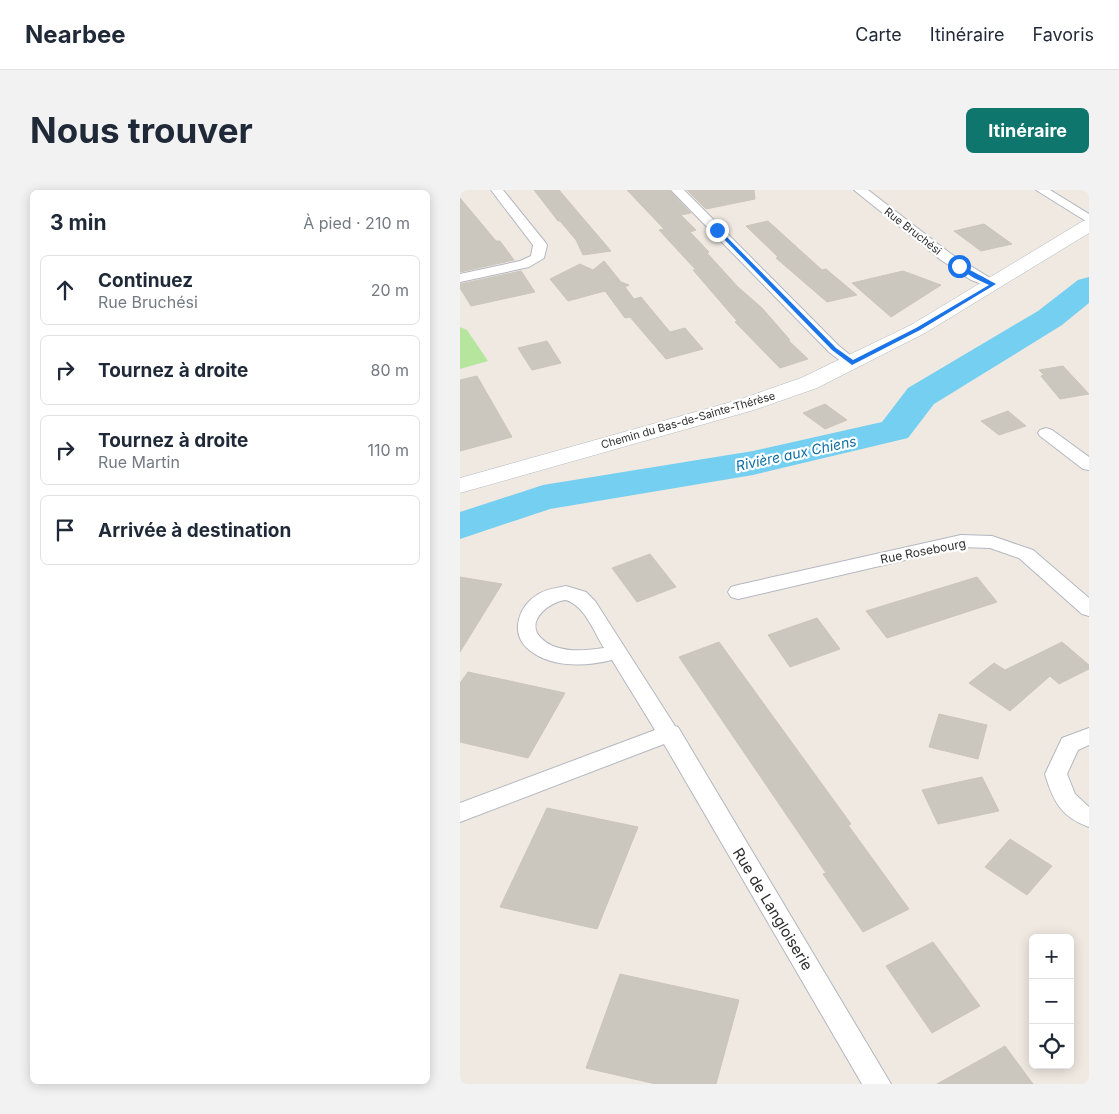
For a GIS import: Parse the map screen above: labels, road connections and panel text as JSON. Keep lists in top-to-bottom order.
{
  "streets": {
    "street": [
      "Rue Bruchési",
      "Chemin du Bas-de-Sainte-Thérèse",
      "Rue Rosebourg",
      "Rue de Langloiserie"
    ]
  },
  "crossings": [
    ["Rue Bruchési", "Chemin du Bas-de-Sainte-Thérèse"]
  ],
  "water": ["Rivière aux Chiens"],
  "page": {
    "header": "Nearbee",
    "nav": ["Carte", "Itinéraire", "Favoris"],
    "buttons": "Itinéraire",
    "title": "Nous trouver",
    "heading": ["3 min", "À pied · 210 m"],
    "list": [
      ["Continuez", "Rue Bruchési", "20 m"],
      ["Tournez à droite", "80 m"],
      ["Tournez à droite", "Rue Martin", "110 m"],
      "Arrivée à destination"
    ],
    "map_buttons": ["+", "−"]
  }
}
